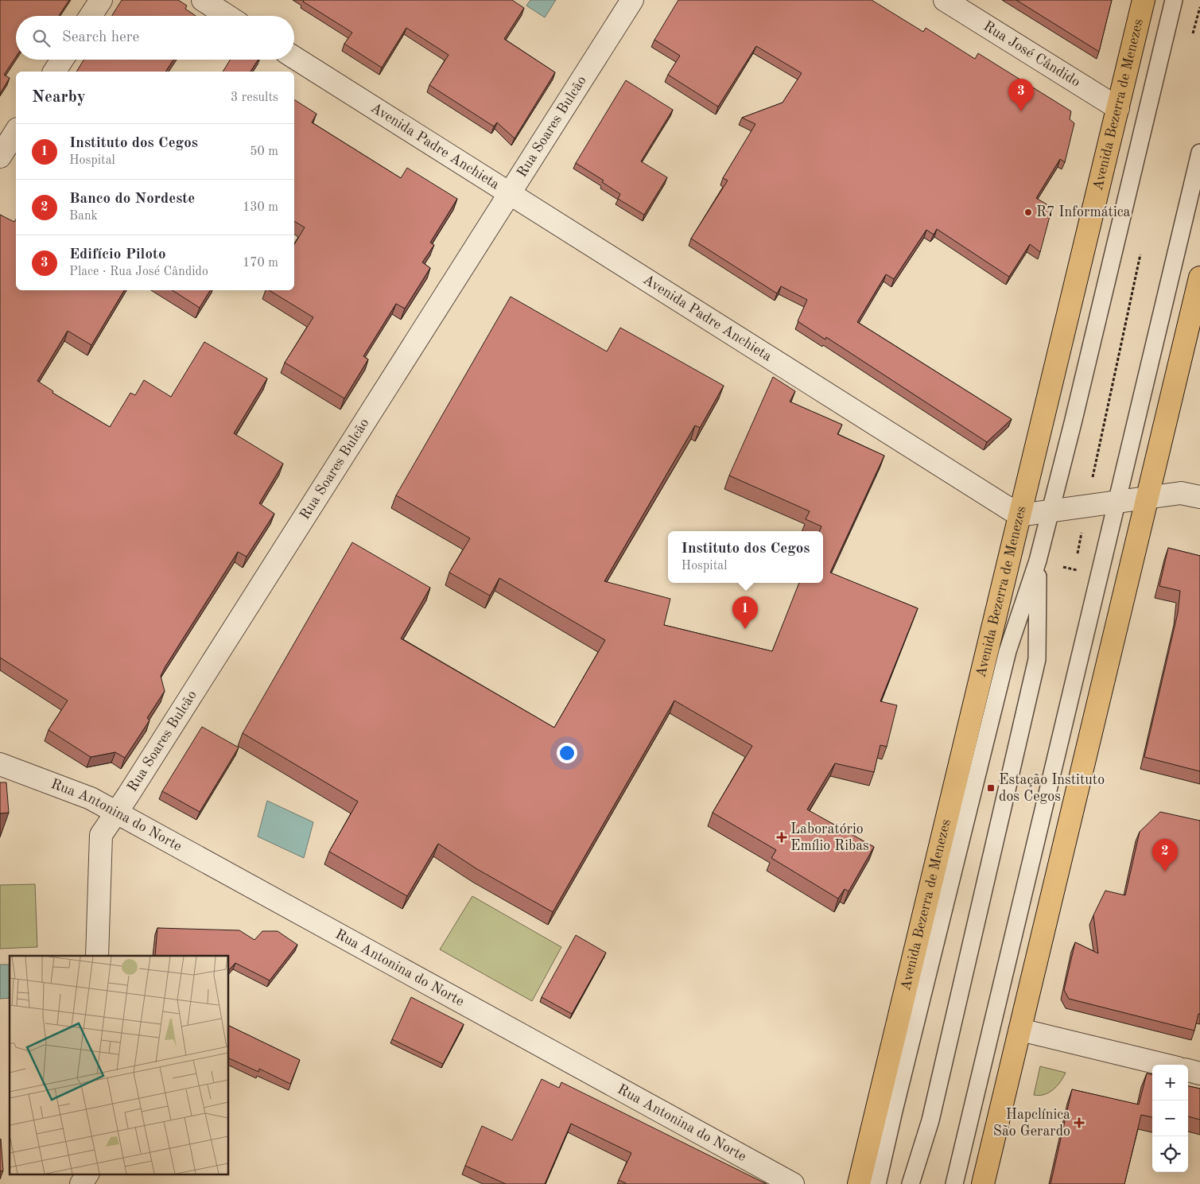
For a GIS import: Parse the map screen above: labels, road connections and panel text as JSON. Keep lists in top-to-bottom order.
{
  "streets": {
    "main road": ["Avenida Bezerra de Menezes"],
    "street": [
      "Rua José Cândido",
      "Rua Soares Bulcão",
      "Avenida Padre Anchieta",
      "Rua Antonina do Norte"
    ]
  },
  "crossings": [
    ["Rua José Cândido", "Avenida Bezerra de Menezes"],
    ["Avenida Bezerra de Menezes", "Avenida Padre Anchieta"],
    ["Rua Soares Bulcão", "Avenida Padre Anchieta"],
    ["Rua Soares Bulcão", "Rua Antonina do Norte"]
  ],
  "places": {
    "other": ["R7 Informática"],
    "transit": ["Estação Instituto dos Cegos"],
    "health": ["Laboratório Emílio Ribas", "Hapclínica São Gerardo"]
  },
  "page": {
    "search": "Search here",
    "heading": ["Nearby", "3 results"],
    "pins": ["3", "1", "2"],
    "list": [
      {
        "mark": "1",
        "name": "Instituto dos Cegos",
        "note": "Hospital",
        "value": "50 m"
      },
      {
        "mark": "2",
        "name": "Banco do Nordeste",
        "note": "Bank",
        "value": "130 m"
      },
      {
        "mark": "3",
        "name": "Edifício Piloto",
        "note": "Place · Rua José Cândido",
        "value": "170 m"
      }
    ],
    "popup": ["Instituto dos Cegos", "Hospital"],
    "map_buttons": ["+", "−"]
  }
}
